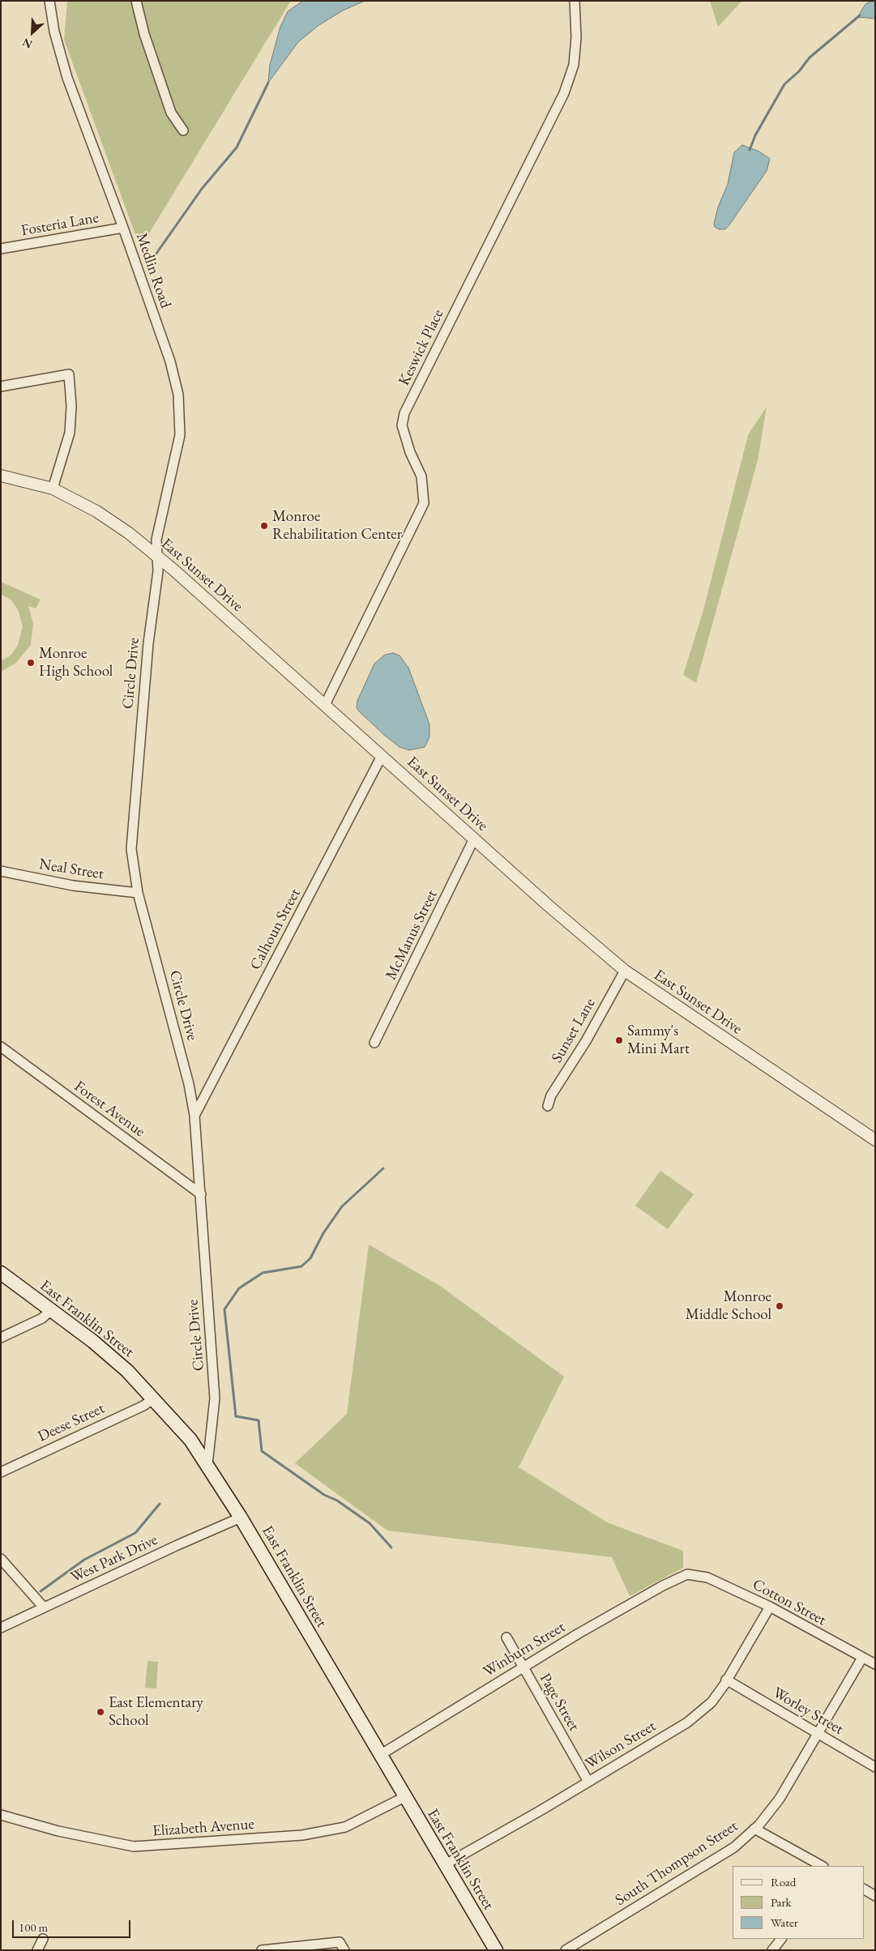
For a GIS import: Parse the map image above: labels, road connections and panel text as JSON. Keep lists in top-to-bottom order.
{
  "streets": {
    "main road": ["East Franklin Street"],
    "street": [
      "Fosteria Lane",
      "Medlin Road",
      "Keswick Place",
      "East Sunset Drive",
      "Circle Drive",
      "Neal Street",
      "Calhoun Street",
      "McManus Street",
      "Sunset Lane",
      "Forest Avenue",
      "Deese Street",
      "West Park Drive",
      "Cotton Street",
      "Winburn Street",
      "Page Street",
      "Worley Street",
      "Wilson Street",
      "Elizabeth Avenue",
      "South Thompson Street"
    ]
  },
  "crossings": [
    ["Fosteria Lane", "Medlin Road"],
    ["Medlin Road", "East Sunset Drive"],
    ["Medlin Road", "Circle Drive"],
    ["Keswick Place", "East Sunset Drive"],
    ["East Sunset Drive", "Circle Drive"],
    ["East Sunset Drive", "Calhoun Street"],
    ["East Sunset Drive", "McManus Street"],
    ["East Sunset Drive", "Sunset Lane"],
    ["Circle Drive", "Neal Street"],
    ["Circle Drive", "Calhoun Street"],
    ["Circle Drive", "Forest Avenue"],
    ["Circle Drive", "East Franklin Street"],
    ["East Franklin Street", "Deese Street"],
    ["East Franklin Street", "West Park Drive"],
    ["East Franklin Street", "Winburn Street"],
    ["East Franklin Street", "Wilson Street"],
    ["East Franklin Street", "Elizabeth Avenue"],
    ["Cotton Street", "Winburn Street"],
    ["Cotton Street", "Wilson Street"],
    ["Cotton Street", "South Thompson Street"],
    ["Winburn Street", "Page Street"],
    ["Page Street", "Wilson Street"],
    ["Worley Street", "Wilson Street"],
    ["Worley Street", "South Thompson Street"]
  ],
  "places": [
    "Monroe Rehabilitation Center",
    "Monroe High School",
    "Sammy's Mini Mart",
    "Monroe Middle School",
    "East Elementary School"
  ],
  "legend": ["Road", "Park", "Water"],
  "scale_bar": "100 m",
  "north": "bottom left"
}
